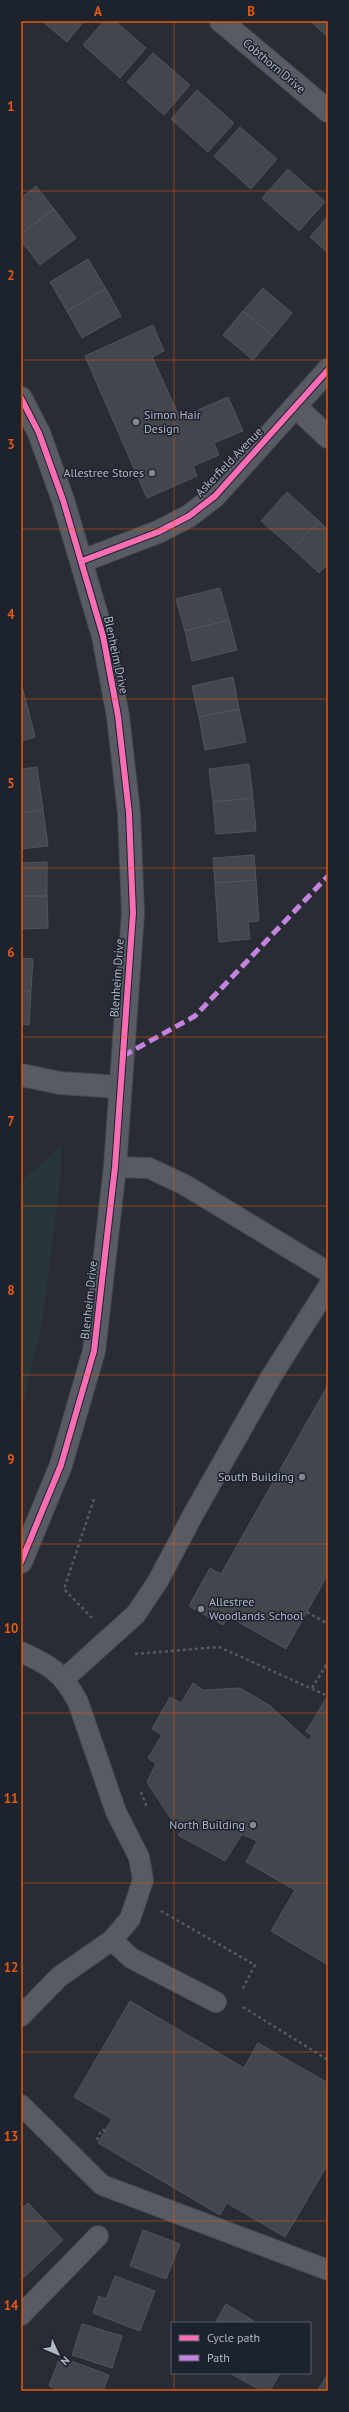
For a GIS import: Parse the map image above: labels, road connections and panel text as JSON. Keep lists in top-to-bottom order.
{
  "streets": {
    "street": ["Cobthorn Drive", "Askerfield Avenue", "Blenheim Drive"]
  },
  "crossings": [
    ["Askerfield Avenue", "Blenheim Drive"]
  ],
  "places": [
    "Simon Hair Design",
    "Allestree Stores",
    "South Building",
    "Allestree Woodlands School",
    "North Building"
  ],
  "legend": ["Cycle path", "Path"],
  "north": "bottom right",
  "grid": {
    "columns": ["A", "B"],
    "rows": [
      "1",
      "2",
      "3",
      "4",
      "5",
      "6",
      "7",
      "8",
      "9",
      "10",
      "11",
      "12",
      "13",
      "14"
    ]
  }
}
